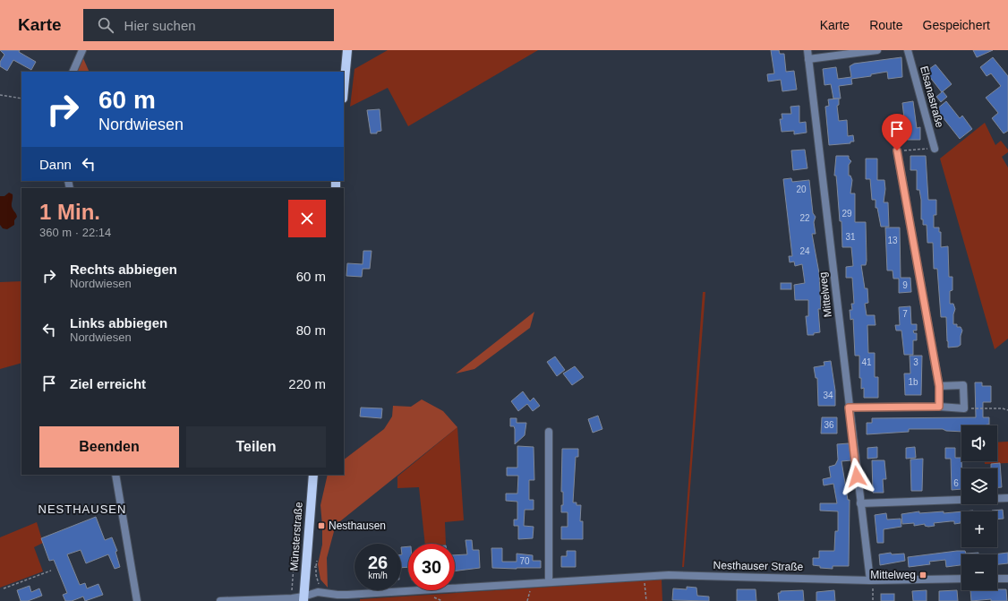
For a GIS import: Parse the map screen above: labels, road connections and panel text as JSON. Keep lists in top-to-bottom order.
{
  "streets": {
    "main road": ["Münsterstraße"],
    "street": ["Elsanastraße", "Mittelweg", "Nesthauser Straße"]
  },
  "crossings": [
    ["Mittelweg", "Nesthauser Straße"],
    ["Münsterstraße", "Nesthauser Straße"]
  ],
  "districts": ["NESTHAUSEN"],
  "places": {
    "transit": ["Nesthausen", "Mittelweg"]
  },
  "house_numbers": [
    "20",
    "29",
    "22",
    "31",
    "13",
    "24",
    "9",
    "7",
    "41",
    "3",
    "1b",
    "34",
    "36",
    "6",
    "70"
  ],
  "page": {
    "header": "Karte",
    "search": "Hier suchen",
    "nav": ["Karte", "Route", "Gespeichert"],
    "turn": ["60 m", "Nordwiesen"],
    "then": "Dann",
    "heading": ["1 Min.", "360 m · 22:14"],
    "list": [
      {
        "name": "Rechts abbiegen",
        "note": "Nordwiesen",
        "value": "60 m"
      },
      {
        "name": "Links abbiegen",
        "note": "Nordwiesen",
        "value": "80 m"
      },
      {
        "name": "Ziel erreicht",
        "value": "220 m"
      }
    ],
    "buttons": ["Beenden", "Teilen"],
    "map_buttons": ["+", "−"],
    "speed": "26 km/h",
    "limit": "30"
  }
}
